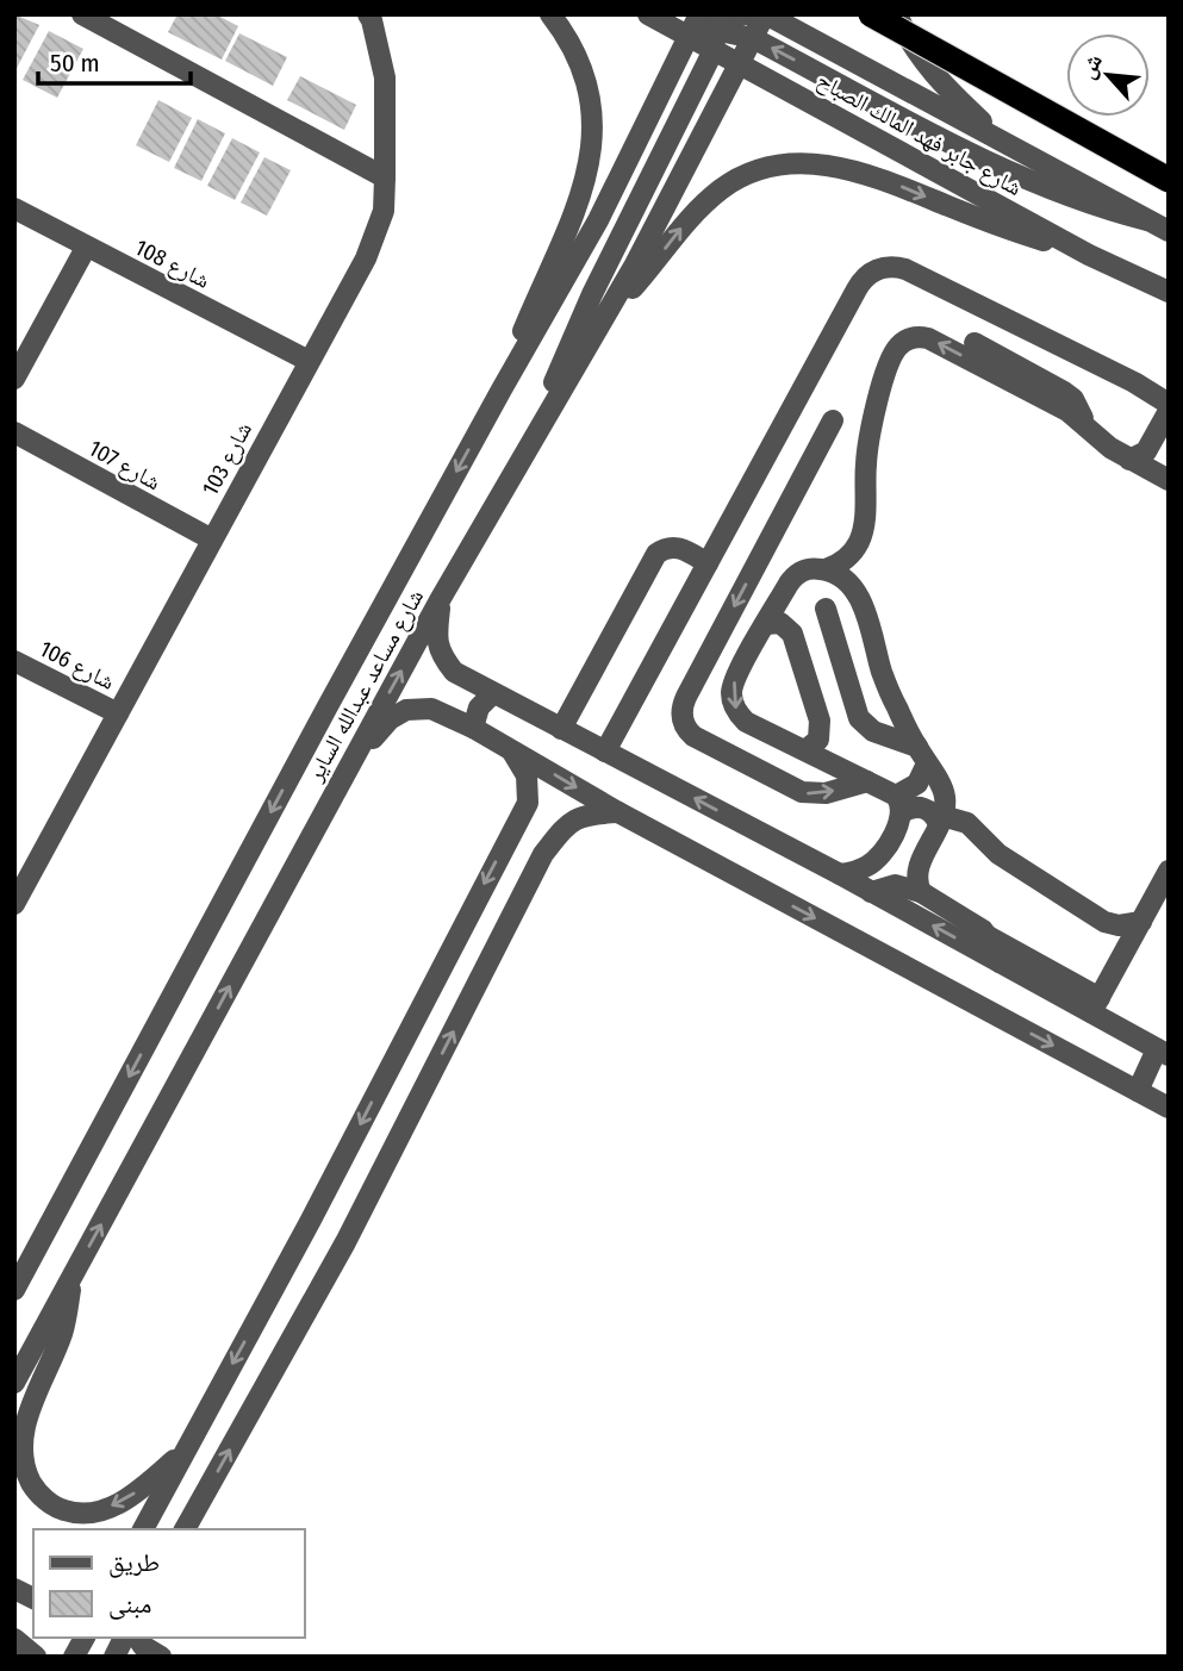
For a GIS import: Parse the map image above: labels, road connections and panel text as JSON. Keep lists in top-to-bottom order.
{
  "streets": {
    "street": [
      "شارع جابر فهد المالك الصباح",
      "شارع 108",
      "شارع 103",
      "شارع 107",
      "شارع 106",
      "شارع مساعد عبدالله الساير"
    ]
  },
  "crossings": [
    ["شارع جابر فهد المالك الصباح", "شارع مساعد عبدالله الساير"],
    ["شارع 108", "شارع 103"],
    ["شارع 103", "شارع 107"],
    ["شارع 103", "شارع 106"]
  ],
  "legend": ["طريق", "مبنى"],
  "scale_bar": "50 m",
  "north": "top left"
}
